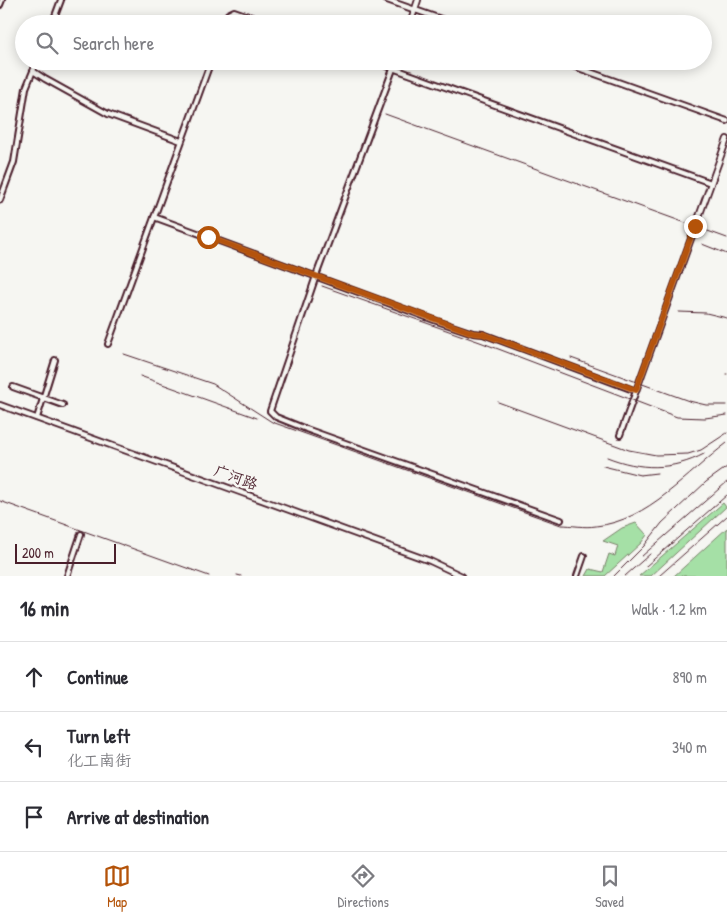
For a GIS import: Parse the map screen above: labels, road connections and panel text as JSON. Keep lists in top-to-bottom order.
{
  "streets": {
    "street": ["广河路"]
  },
  "scale_bar": "200 m",
  "page": {
    "search": "Search here",
    "scale": "200 m",
    "heading": ["16 min", "Walk · 1.2 km"],
    "list": [
      ["Continue", "890 m"],
      ["Turn left", "化工南街", "340 m"],
      "Arrive at destination"
    ],
    "nav": ["Map", "Directions", "Saved"]
  }
}
